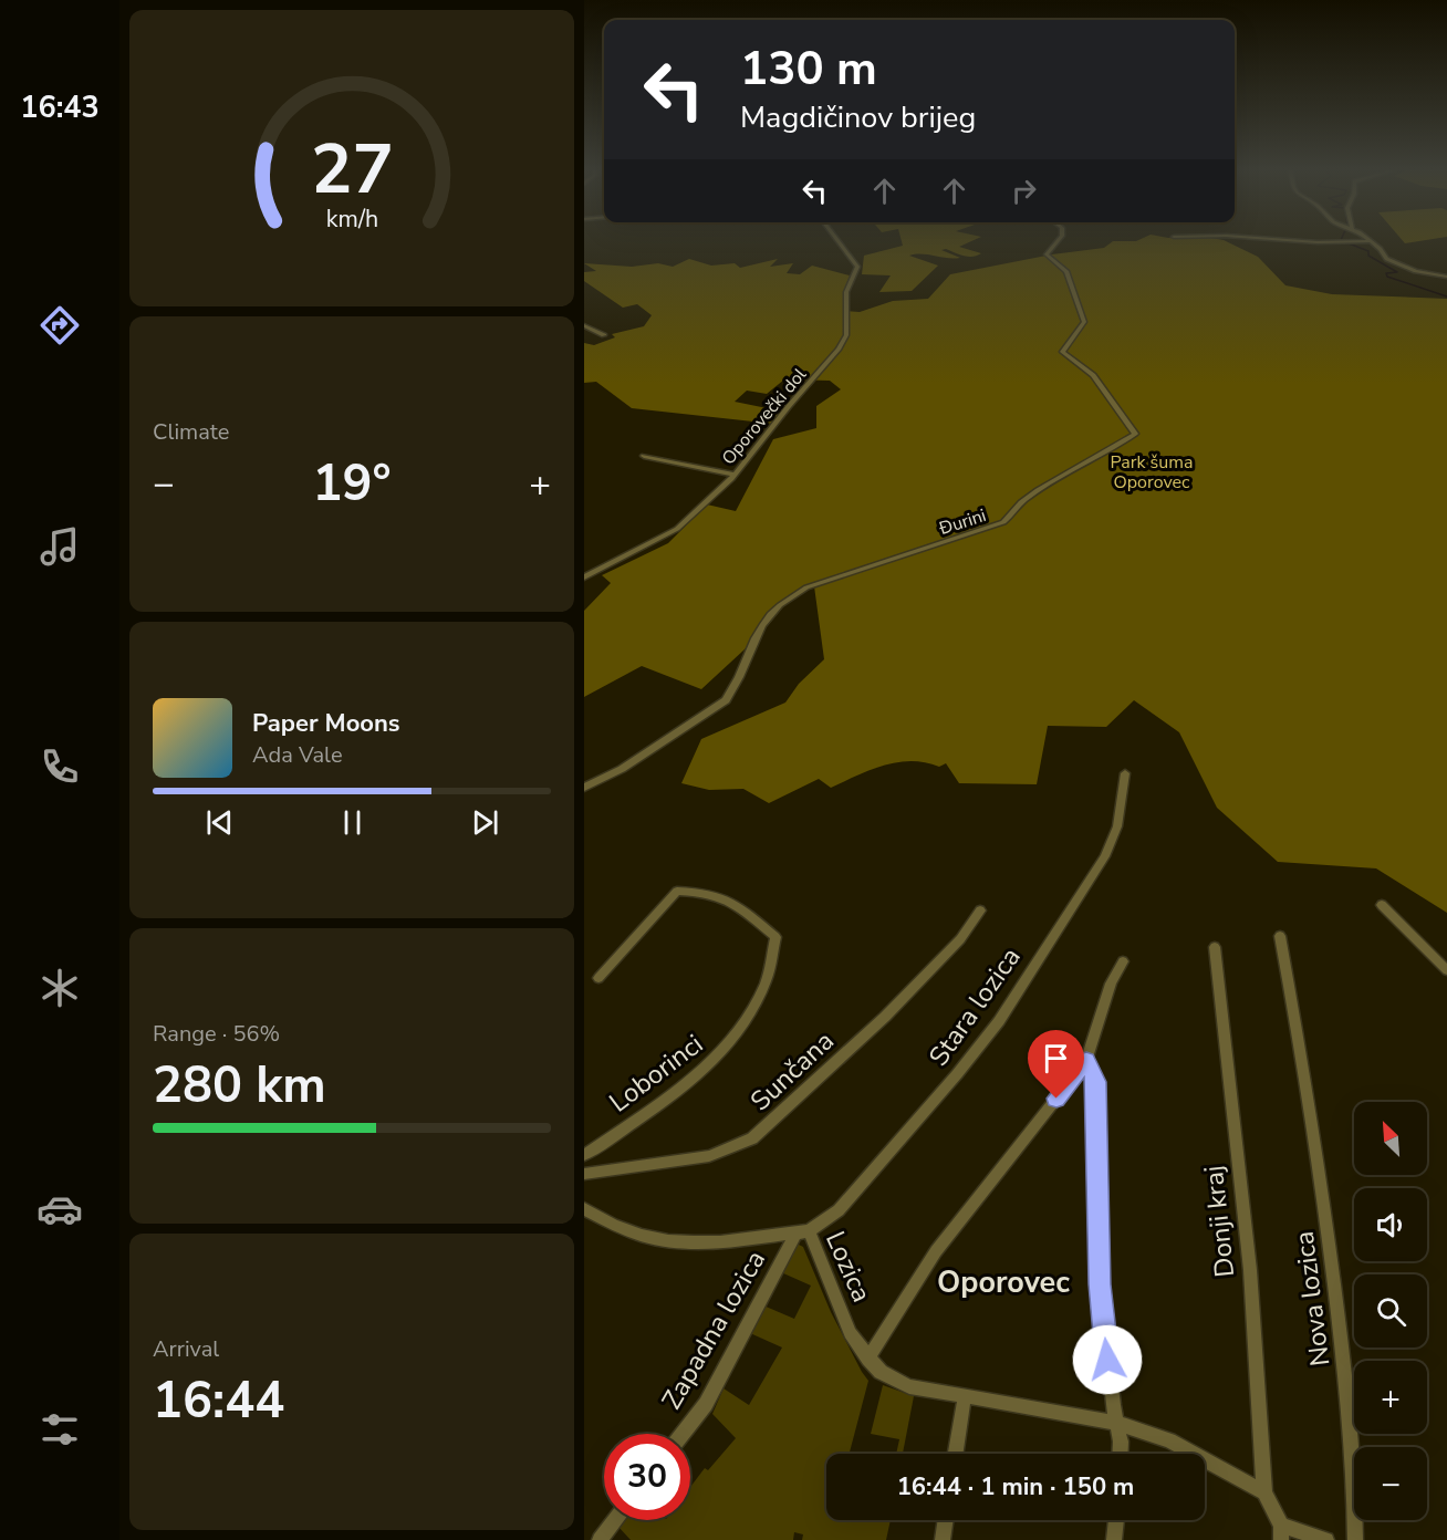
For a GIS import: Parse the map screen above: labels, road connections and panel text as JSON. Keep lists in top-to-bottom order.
{
  "streets": {
    "street": [
      "Oporovečki dol",
      "Đurini",
      "Stara lozica",
      "Sunčana",
      "Loborinci",
      "Donji kraj",
      "Lozica",
      "Nova lozica",
      "Zapadna lozica"
    ]
  },
  "crossings": [
    ["Stara lozica", "Lozica"],
    ["Stara lozica", "Zapadna lozica"],
    ["Donji kraj", "Lozica"],
    ["Lozica", "Zapadna lozica"]
  ],
  "districts": ["Oporovec"],
  "parks": ["Park šuma Oporovec"],
  "north": "top left",
  "page": {
    "tabs": "16:43",
    "turn": ["130 m", "Magdičinov brijeg"],
    "tile": [
      "Climate",
      ["Range · 56%", "280 km"],
      ["Arrival", "16:44"]
    ],
    "heat": ["−", "19°", "+"],
    "song": ["Paper Moons", "Ada Vale"],
    "map_buttons": ["+", "−"],
    "limit": "30",
    "trip": "16:44 · 1 min · 150 m",
    "gauge": ["27", "km/h"]
  }
}
